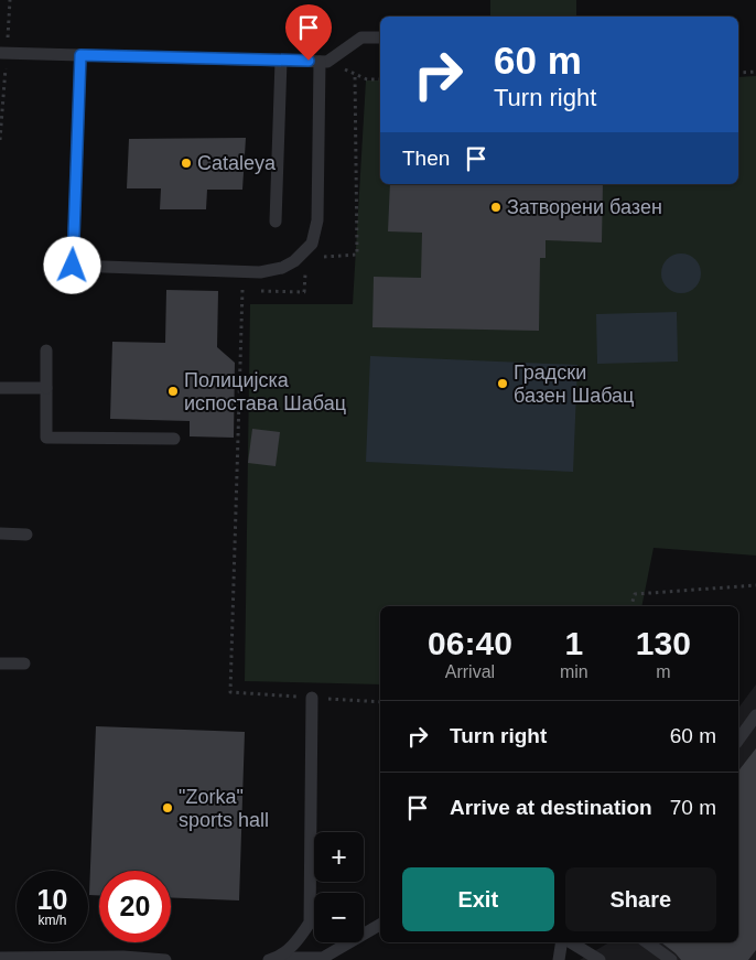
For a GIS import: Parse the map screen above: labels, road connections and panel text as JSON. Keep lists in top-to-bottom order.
{
  "places": [
    "Cataleya",
    "Затворени базен",
    "Градски базен Шабац",
    "Полицијска испостава Шабац",
    "\"Zorka\" sports hall"
  ],
  "page": {
    "turn": ["60 m", "Turn right"],
    "then": "Then",
    "eta": [
      "06:40",
      "Arrival",
      "1",
      "min",
      "130",
      "m"
    ],
    "list": [
      {
        "name": "Turn right",
        "value": "60 m"
      },
      {
        "name": "Arrive at destination",
        "value": "70 m"
      }
    ],
    "map_buttons": ["+", "−"],
    "buttons": ["Exit", "Share"],
    "speed": "10 km/h",
    "limit": "20"
  }
}
